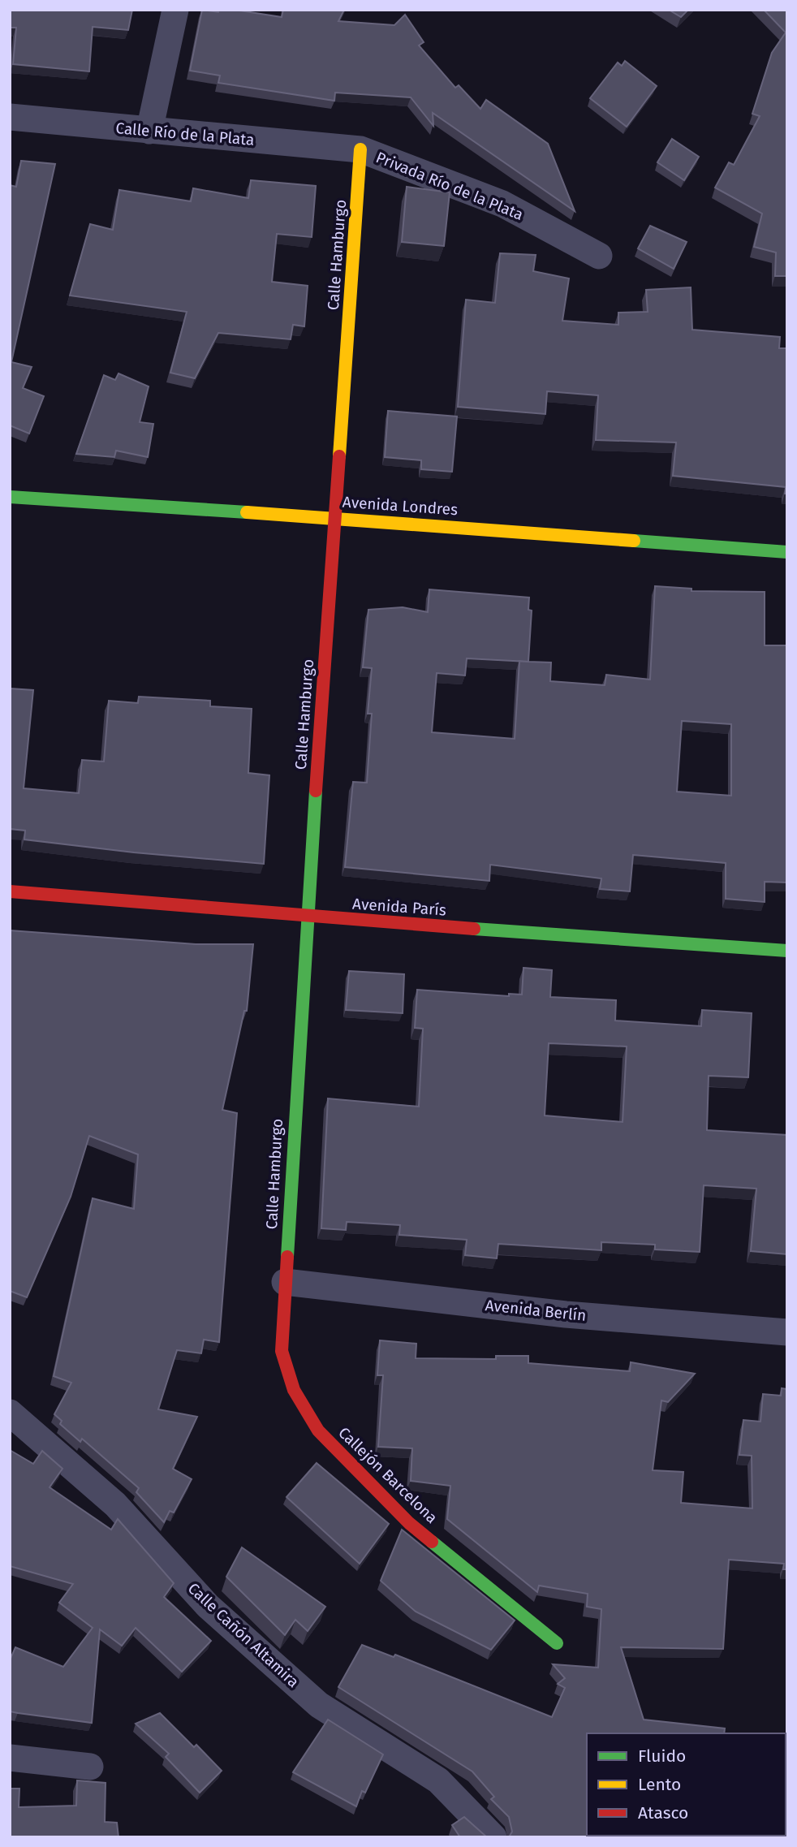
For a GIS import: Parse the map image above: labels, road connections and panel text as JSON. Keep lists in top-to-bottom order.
{
  "streets": {
    "street": [
      "Calle Río de la Plata",
      "Privada Río de la Plata",
      "Calle Hamburgo",
      "Avenida Londres",
      "Avenida París",
      "Avenida Berlín",
      "Callejón Barcelona",
      "Calle Cañón Altamira"
    ]
  },
  "crossings": [
    ["Calle Río de la Plata", "Privada Río de la Plata"],
    ["Calle Río de la Plata", "Calle Hamburgo"],
    ["Privada Río de la Plata", "Calle Hamburgo"],
    ["Calle Hamburgo", "Avenida Londres"],
    ["Calle Hamburgo", "Avenida París"],
    ["Calle Hamburgo", "Avenida Berlín"],
    ["Calle Hamburgo", "Callejón Barcelona"],
    ["Avenida Berlín", "Callejón Barcelona"]
  ],
  "legend": ["Fluido", "Lento", "Atasco"]
}
